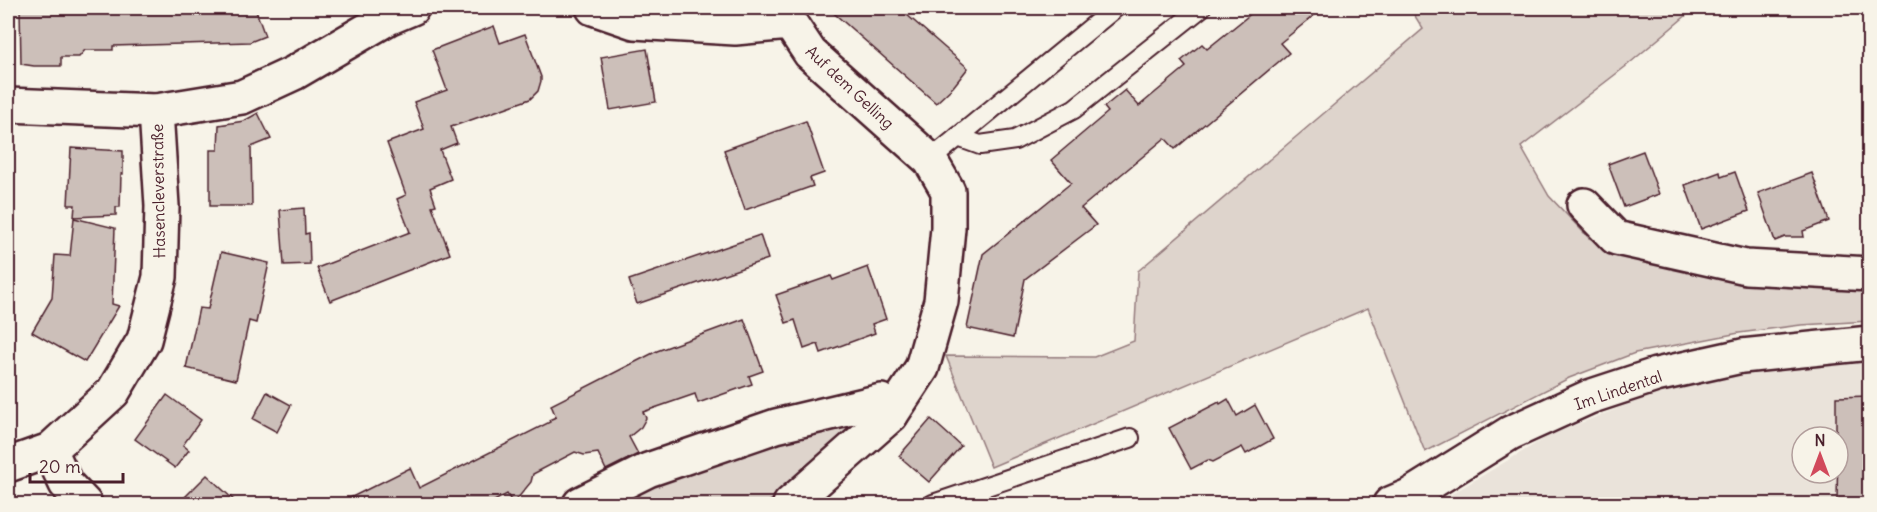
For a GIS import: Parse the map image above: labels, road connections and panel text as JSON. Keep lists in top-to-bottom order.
{
  "streets": {
    "street": ["Auf dem Gelling", "Hasencleverstraße", "Im Lindental"]
  },
  "scale_bar": "20 m",
  "north": "top"
}
